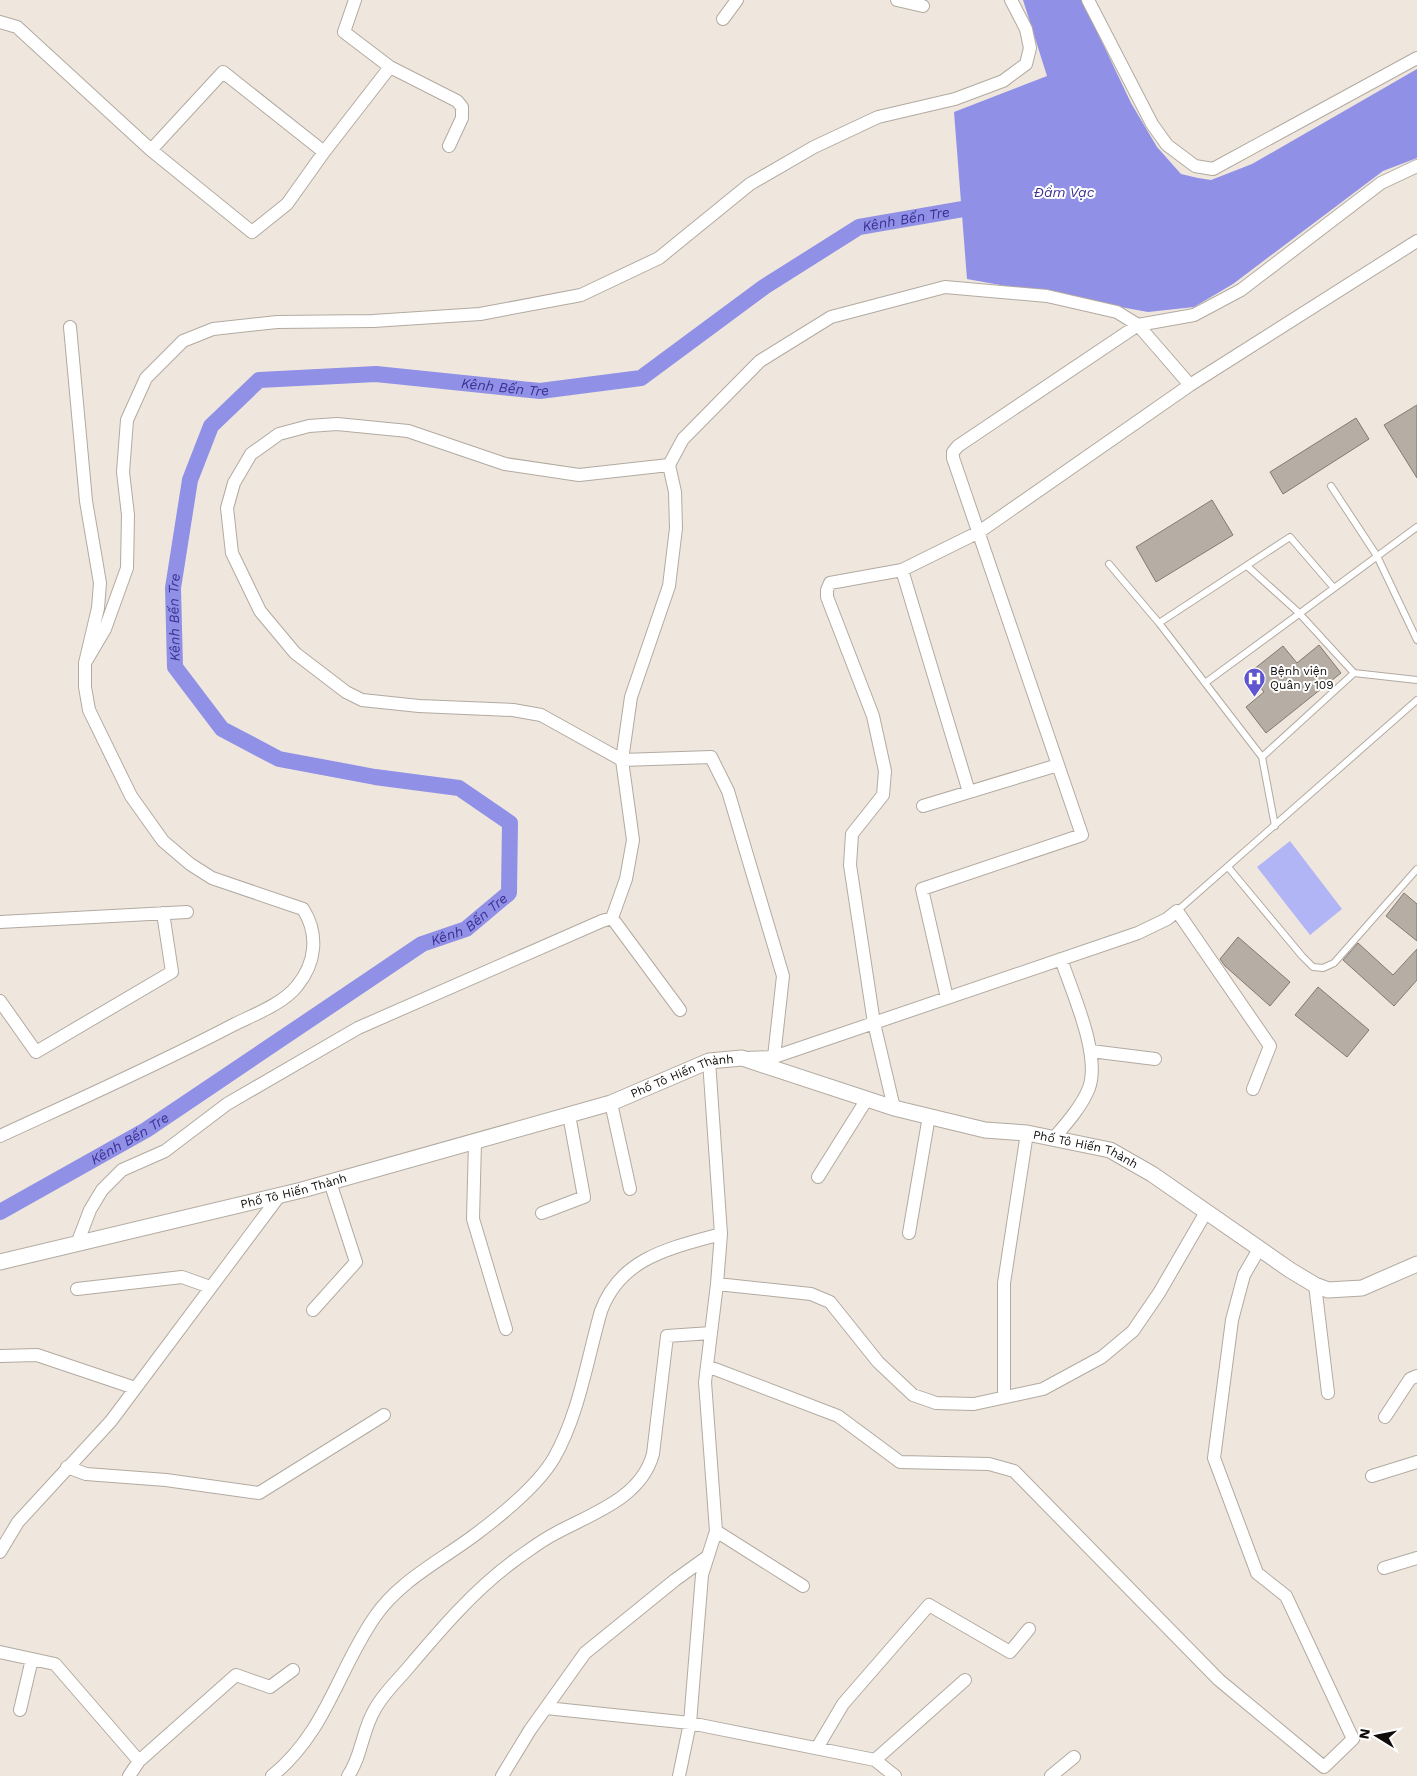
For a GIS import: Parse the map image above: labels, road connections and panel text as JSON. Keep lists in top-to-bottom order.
{
  "streets": {
    "street": ["Phố Tô Hiến Thành"]
  },
  "water": ["Đầm Vạc", "Kênh Bến Tre"],
  "places": {
    "hospital": ["Bệnh viện Quân y 109"]
  },
  "north": "left"
}
